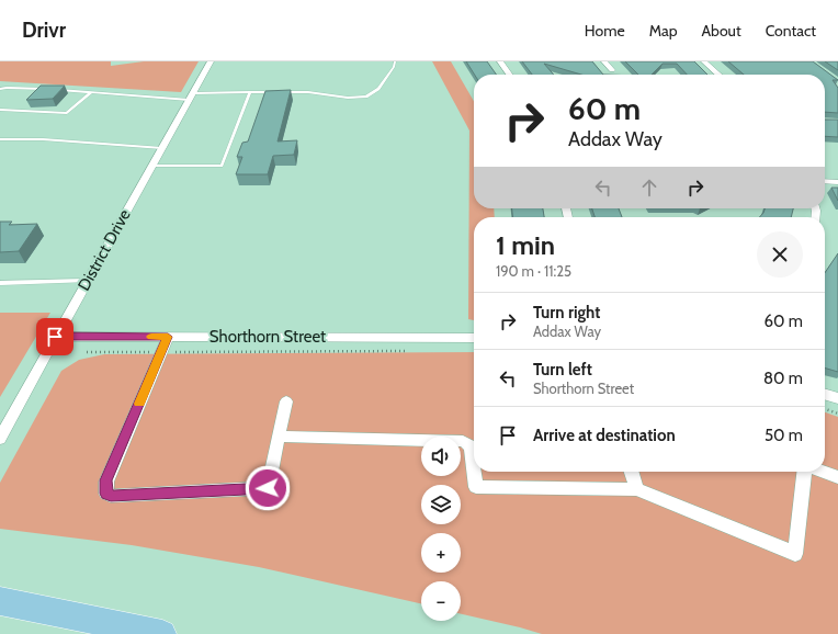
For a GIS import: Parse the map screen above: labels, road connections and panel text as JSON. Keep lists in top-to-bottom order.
{
  "streets": {
    "street": ["District Drive", "Shorthorn Street"]
  },
  "crossings": [
    ["District Drive", "Shorthorn Street"]
  ],
  "page": {
    "header": "Drivr",
    "nav": [
      "Home",
      "Map",
      "About",
      "Contact"
    ],
    "turn": ["60 m", "Addax Way"],
    "heading": ["1 min", "190 m · 11:25"],
    "list": [
      {
        "name": "Turn right",
        "note": "Addax Way",
        "value": "60 m"
      },
      {
        "name": "Turn left",
        "note": "Shorthorn Street",
        "value": "80 m"
      },
      {
        "name": "Arrive at destination",
        "value": "50 m"
      }
    ],
    "map_buttons": ["+", "−"]
  }
}
